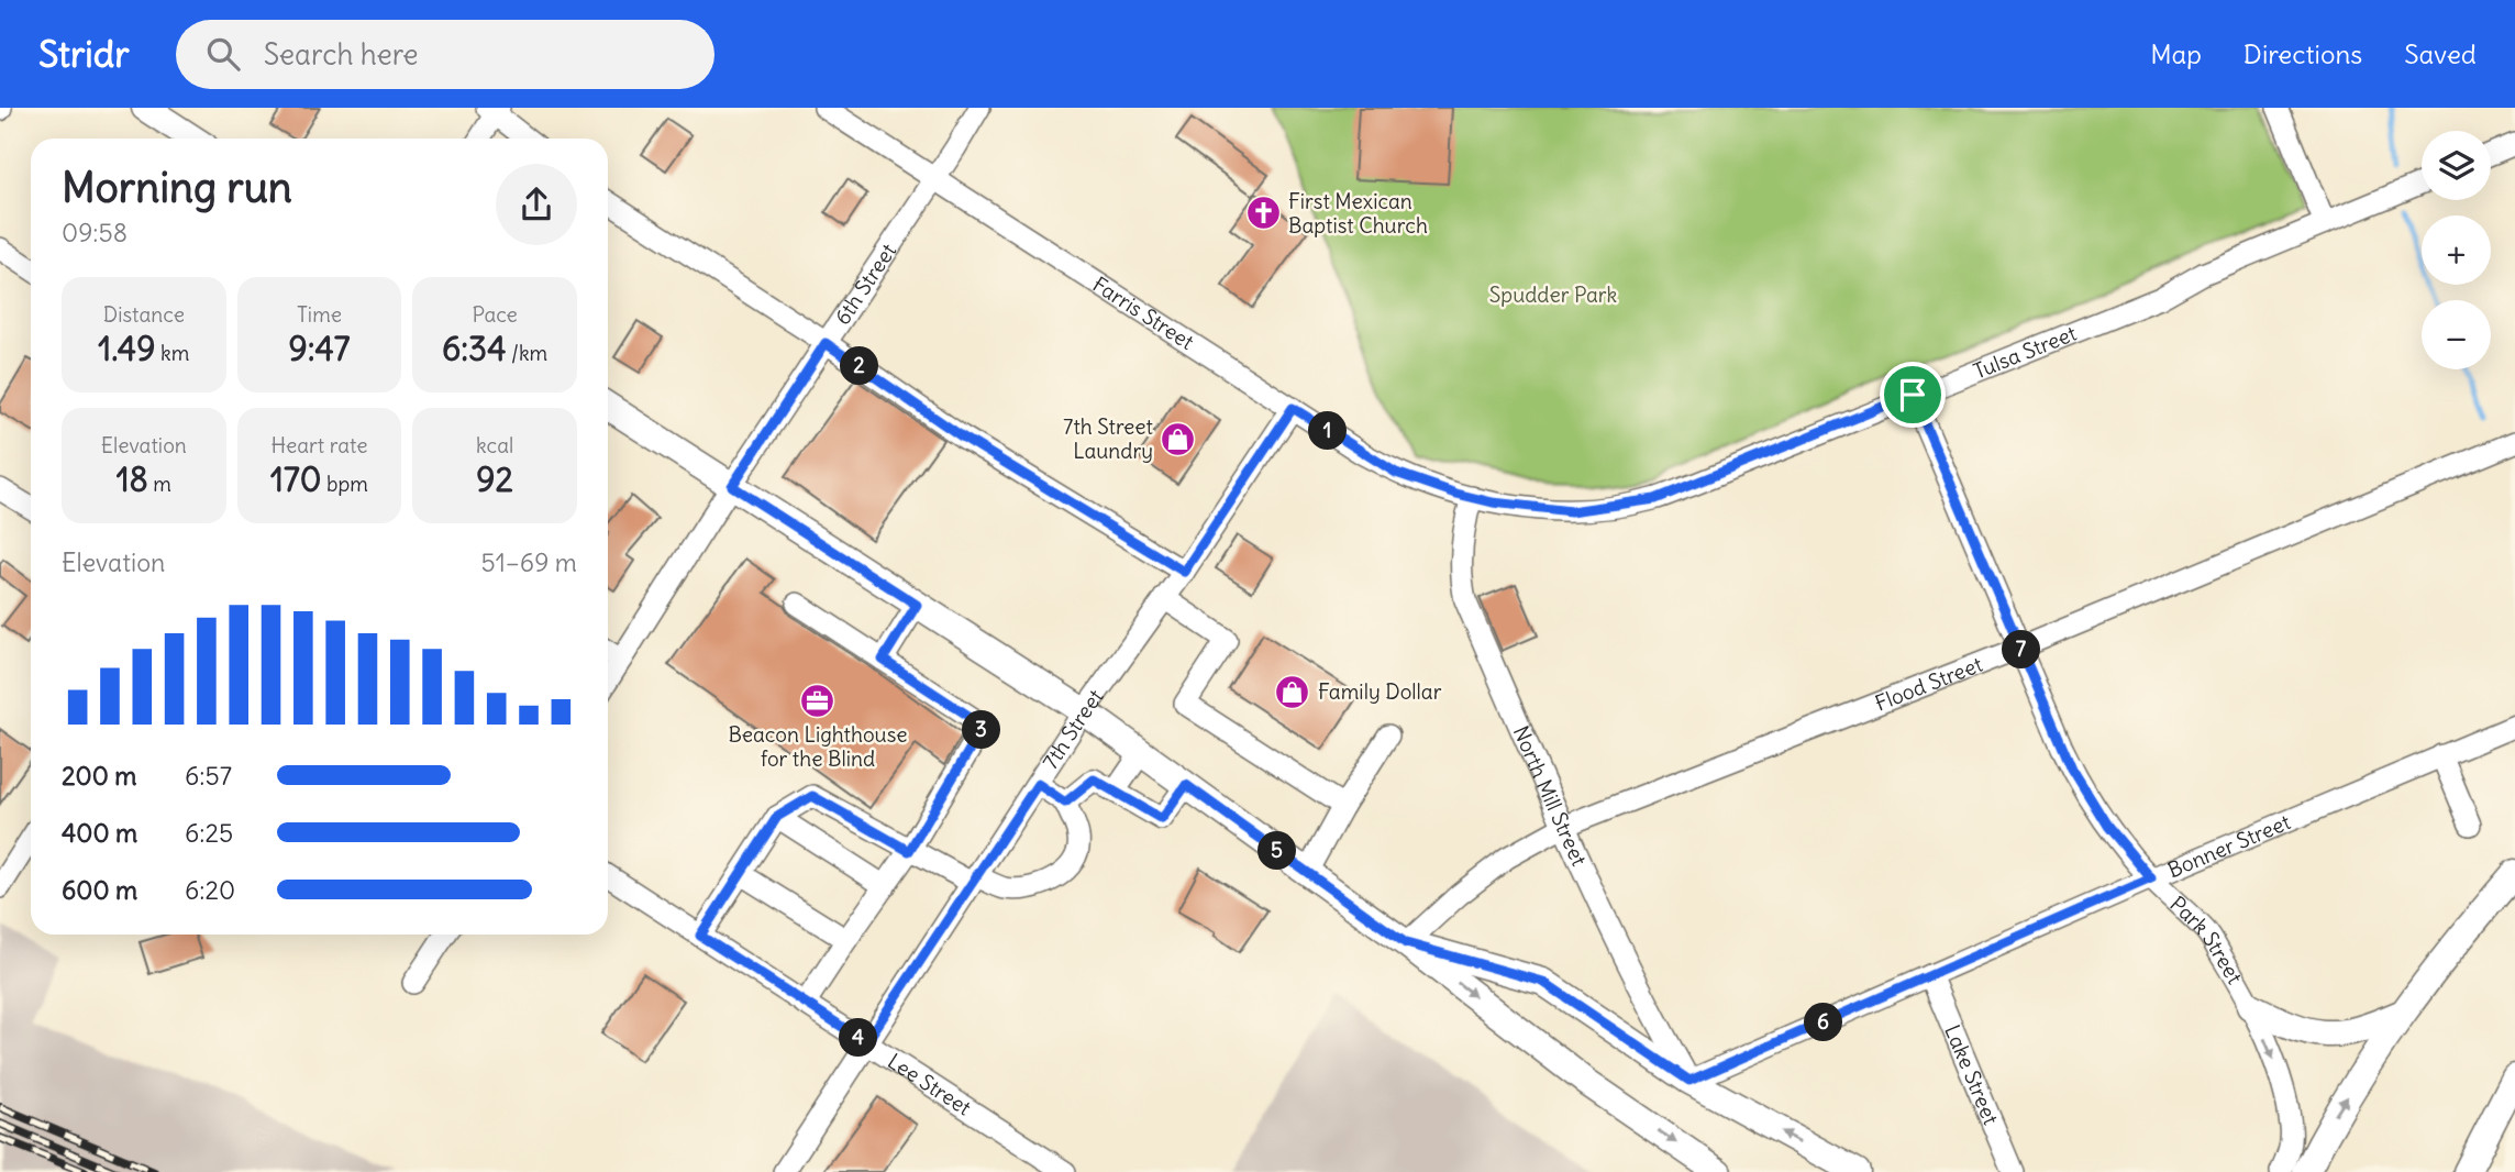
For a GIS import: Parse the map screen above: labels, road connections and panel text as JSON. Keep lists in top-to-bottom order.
{
  "streets": {
    "street": [
      "6th Street",
      "Farris Street",
      "Tulsa Street",
      "Flood Street",
      "7th Street",
      "North Mill Street",
      "Bonner Street",
      "Park Street",
      "Lake Street",
      "Lee Street"
    ]
  },
  "crossings": [
    ["6th Street", "Farris Street"],
    ["Farris Street", "Tulsa Street"],
    ["Farris Street", "7th Street"],
    ["Farris Street", "North Mill Street"],
    ["Tulsa Street", "North Mill Street"],
    ["Tulsa Street", "Park Street"],
    ["Flood Street", "North Mill Street"],
    ["Flood Street", "Park Street"],
    ["7th Street", "Lee Street"],
    ["North Mill Street", "Bonner Street"],
    ["Bonner Street", "Park Street"],
    ["Bonner Street", "Lake Street"]
  ],
  "parks": ["Spudder Park"],
  "places": {
    "church": ["First Mexican Baptist Church"],
    "shop": ["7th Street Laundry", "Family Dollar"],
    "office": ["Beacon Lighthouse for the Blind"]
  },
  "page": {
    "header": "Stridr",
    "search": "Search here",
    "nav": ["Map", "Directions", "Saved"],
    "map_buttons": ["+", "−"],
    "heading": ["Morning run", "09:58"],
    "stats": [
      ["Distance", "1.49 km"],
      ["Time", "9:47"],
      ["Pace", "6:34 /km"],
      ["Elevation", "18 m"],
      ["Heart rate", "170 bpm"],
      ["kcal", "92"]
    ],
    "pins": [
      "2",
      "1",
      "7",
      "3",
      "5",
      "6",
      "4"
    ],
    "chart": ["Elevation", "51–69 m"],
    "list": [
      {
        "name": "200 m",
        "note": "6:57"
      },
      {
        "name": "400 m",
        "note": "6:25"
      },
      {
        "name": "600 m",
        "note": "6:20"
      }
    ]
  }
}
